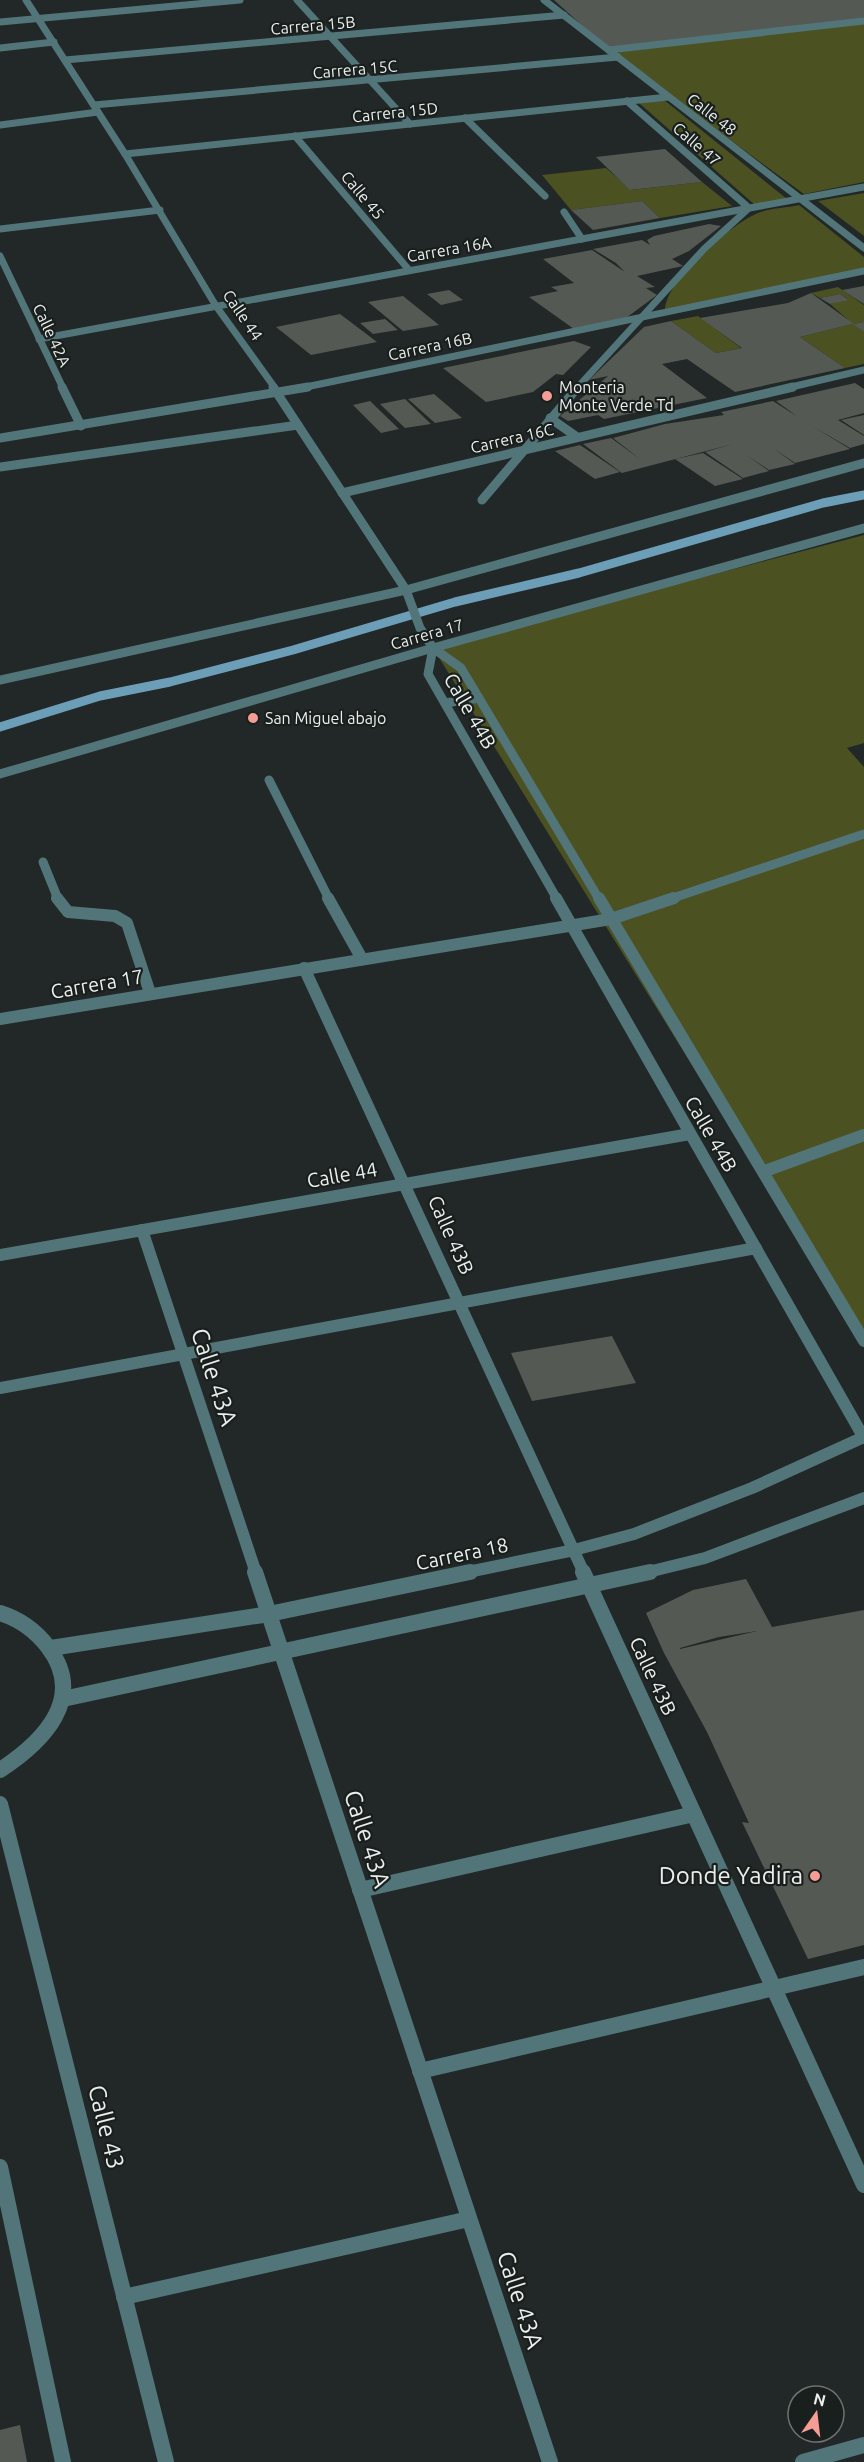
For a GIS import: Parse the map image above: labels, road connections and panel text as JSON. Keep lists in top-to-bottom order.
{
  "streets": {
    "street": [
      "Carrera 15B",
      "Carrera 15C",
      "Carrera 15D",
      "Calle 48",
      "Calle 47",
      "Calle 45",
      "Carrera 16A",
      "Calle 44",
      "Calle 42A",
      "Carrera 16B",
      "Carrera 16C",
      "Carrera 17",
      "Calle 44B",
      "Calle 43B",
      "Calle 43A",
      "Carrera 18",
      "Calle 43"
    ]
  },
  "crossings": [
    ["Carrera 15B", "Calle 48"],
    ["Carrera 15B", "Calle 44"],
    ["Carrera 15C", "Calle 48"],
    ["Carrera 15C", "Calle 44"],
    ["Carrera 15D", "Calle 48"],
    ["Carrera 15D", "Calle 47"],
    ["Carrera 15D", "Calle 45"],
    ["Carrera 15D", "Calle 44"],
    ["Calle 48", "Carrera 16A"],
    ["Calle 47", "Carrera 16A"],
    ["Calle 45", "Carrera 16A"],
    ["Carrera 16A", "Calle 44"],
    ["Carrera 16A", "Calle 42A"],
    ["Calle 44", "Carrera 16B"],
    ["Calle 44", "Carrera 16C"],
    ["Calle 44", "Carrera 17"],
    ["Calle 44", "Calle 44B"],
    ["Calle 44", "Calle 43B"],
    ["Calle 44", "Calle 43A"],
    ["Calle 42A", "Carrera 16B"],
    ["Carrera 17", "Calle 44B"],
    ["Carrera 17", "Calle 43B"],
    ["Calle 44B", "Carrera 18"],
    ["Calle 43B", "Carrera 18"],
    ["Calle 43A", "Carrera 18"]
  ],
  "places": ["Monteria Monte Verde Td", "San Miguel abajo", "Donde Yadira"],
  "north": "top"
}
